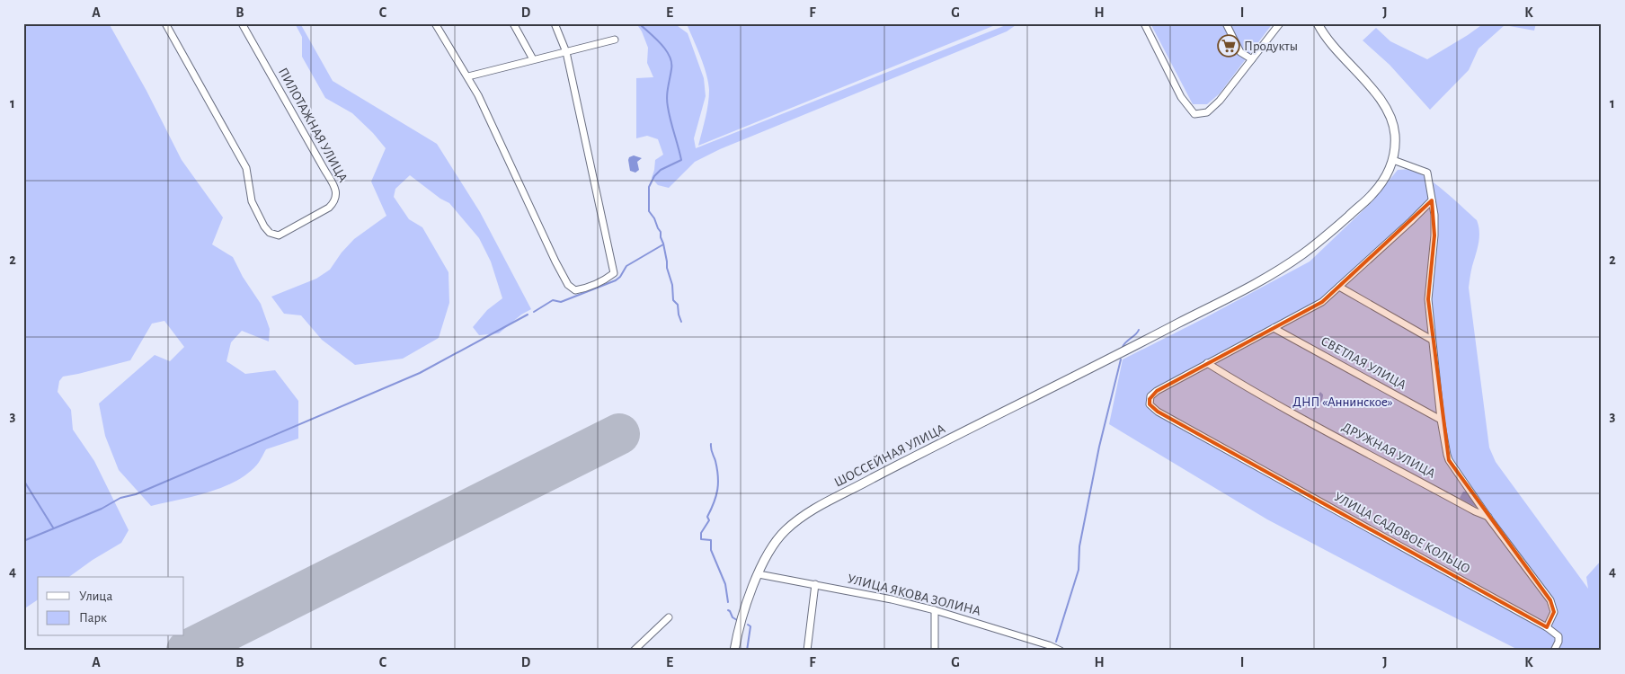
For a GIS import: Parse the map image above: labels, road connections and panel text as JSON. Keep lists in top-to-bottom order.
{
  "streets": {
    "main road": ["ШОССЕЙНАЯ УЛИЦА"],
    "street": [
      "ПИЛОТАЖНАЯ УЛИЦА",
      "СВЕТЛАЯ УЛИЦА",
      "ДРУЖНАЯ УЛИЦА",
      "УЛИЦА САДОВОЕ КОЛЬЦО",
      "УЛИЦА ЯКОВА ЗОЛИНА"
    ]
  },
  "crossings": [
    ["СВЕТЛАЯ УЛИЦА", "УЛИЦА САДОВОЕ КОЛЬЦО"],
    ["ДРУЖНАЯ УЛИЦА", "УЛИЦА САДОВОЕ КОЛЬЦО"],
    ["ШОССЕЙНАЯ УЛИЦА", "УЛИЦА ЯКОВА ЗОЛИНА"]
  ],
  "parks": ["ДНП «Аннинское»"],
  "places": {
    "supermarket": ["Продукты"]
  },
  "legend": ["Улица", "Парк"],
  "grid": {
    "columns": [
      "A",
      "B",
      "C",
      "D",
      "E",
      "F",
      "G",
      "H",
      "I",
      "J",
      "K"
    ],
    "rows": [
      "1",
      "2",
      "3",
      "4"
    ]
  }
}
